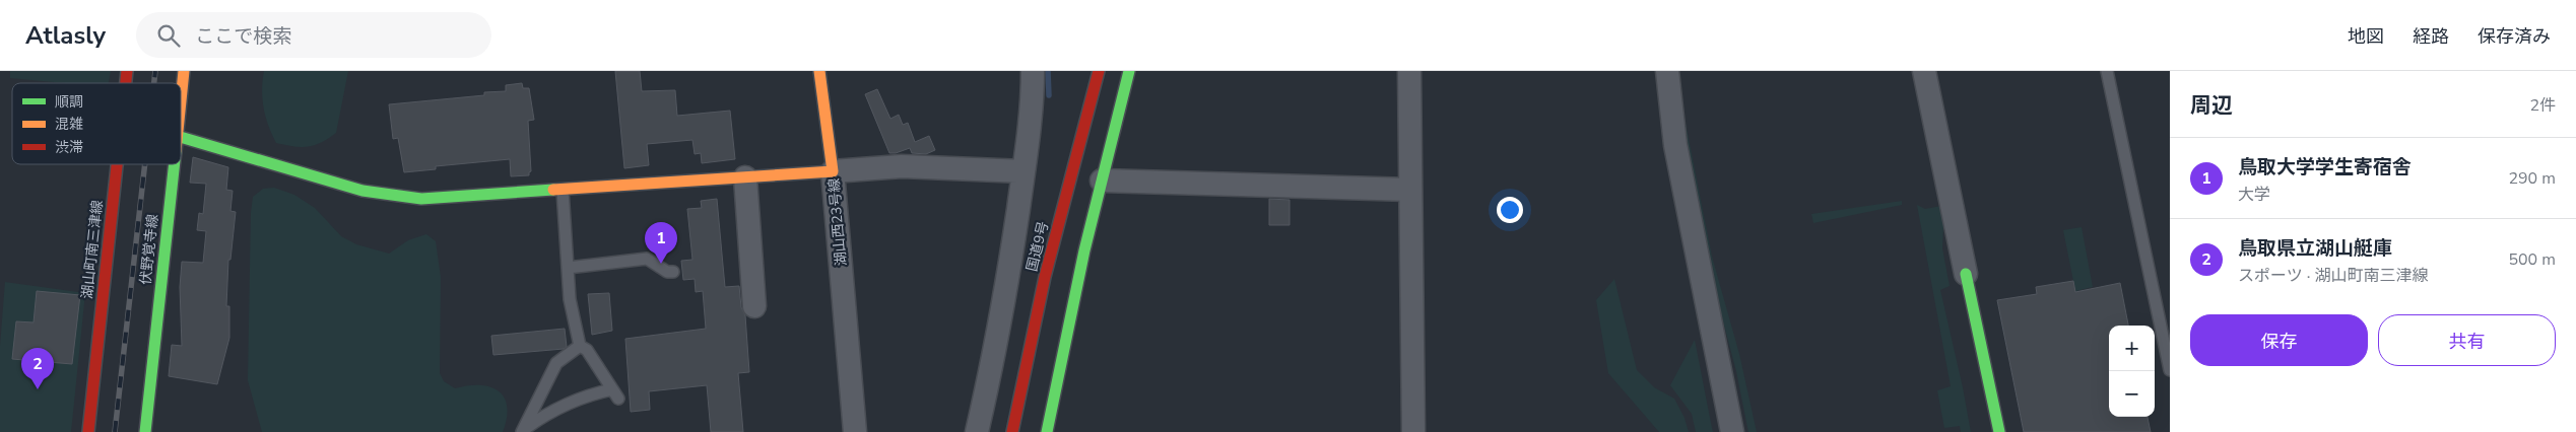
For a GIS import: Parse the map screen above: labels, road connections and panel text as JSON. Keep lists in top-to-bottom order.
{
  "streets": {
    "main road": ["国道9号", "湖山町南三津線", "伏野覚寺線"],
    "street": ["湖山西23号線"]
  },
  "legend": ["順調", "混雑", "渋滞"],
  "page": {
    "header": "Atlasly",
    "search": "ここで検索",
    "nav": ["地図", "経路", "保存済み"],
    "heading": ["周辺", "2件"],
    "list": [
      {
        "mark": "1",
        "name": "鳥取大学学生寄宿舎",
        "note": "大学",
        "value": "290 m"
      },
      {
        "mark": "2",
        "name": "鳥取県立湖山艇庫",
        "note": "スポーツ · 湖山町南三津線",
        "value": "500 m"
      }
    ],
    "pins": ["1", "2"],
    "buttons": ["保存", "共有"],
    "map_buttons": ["+", "−"]
  }
}
